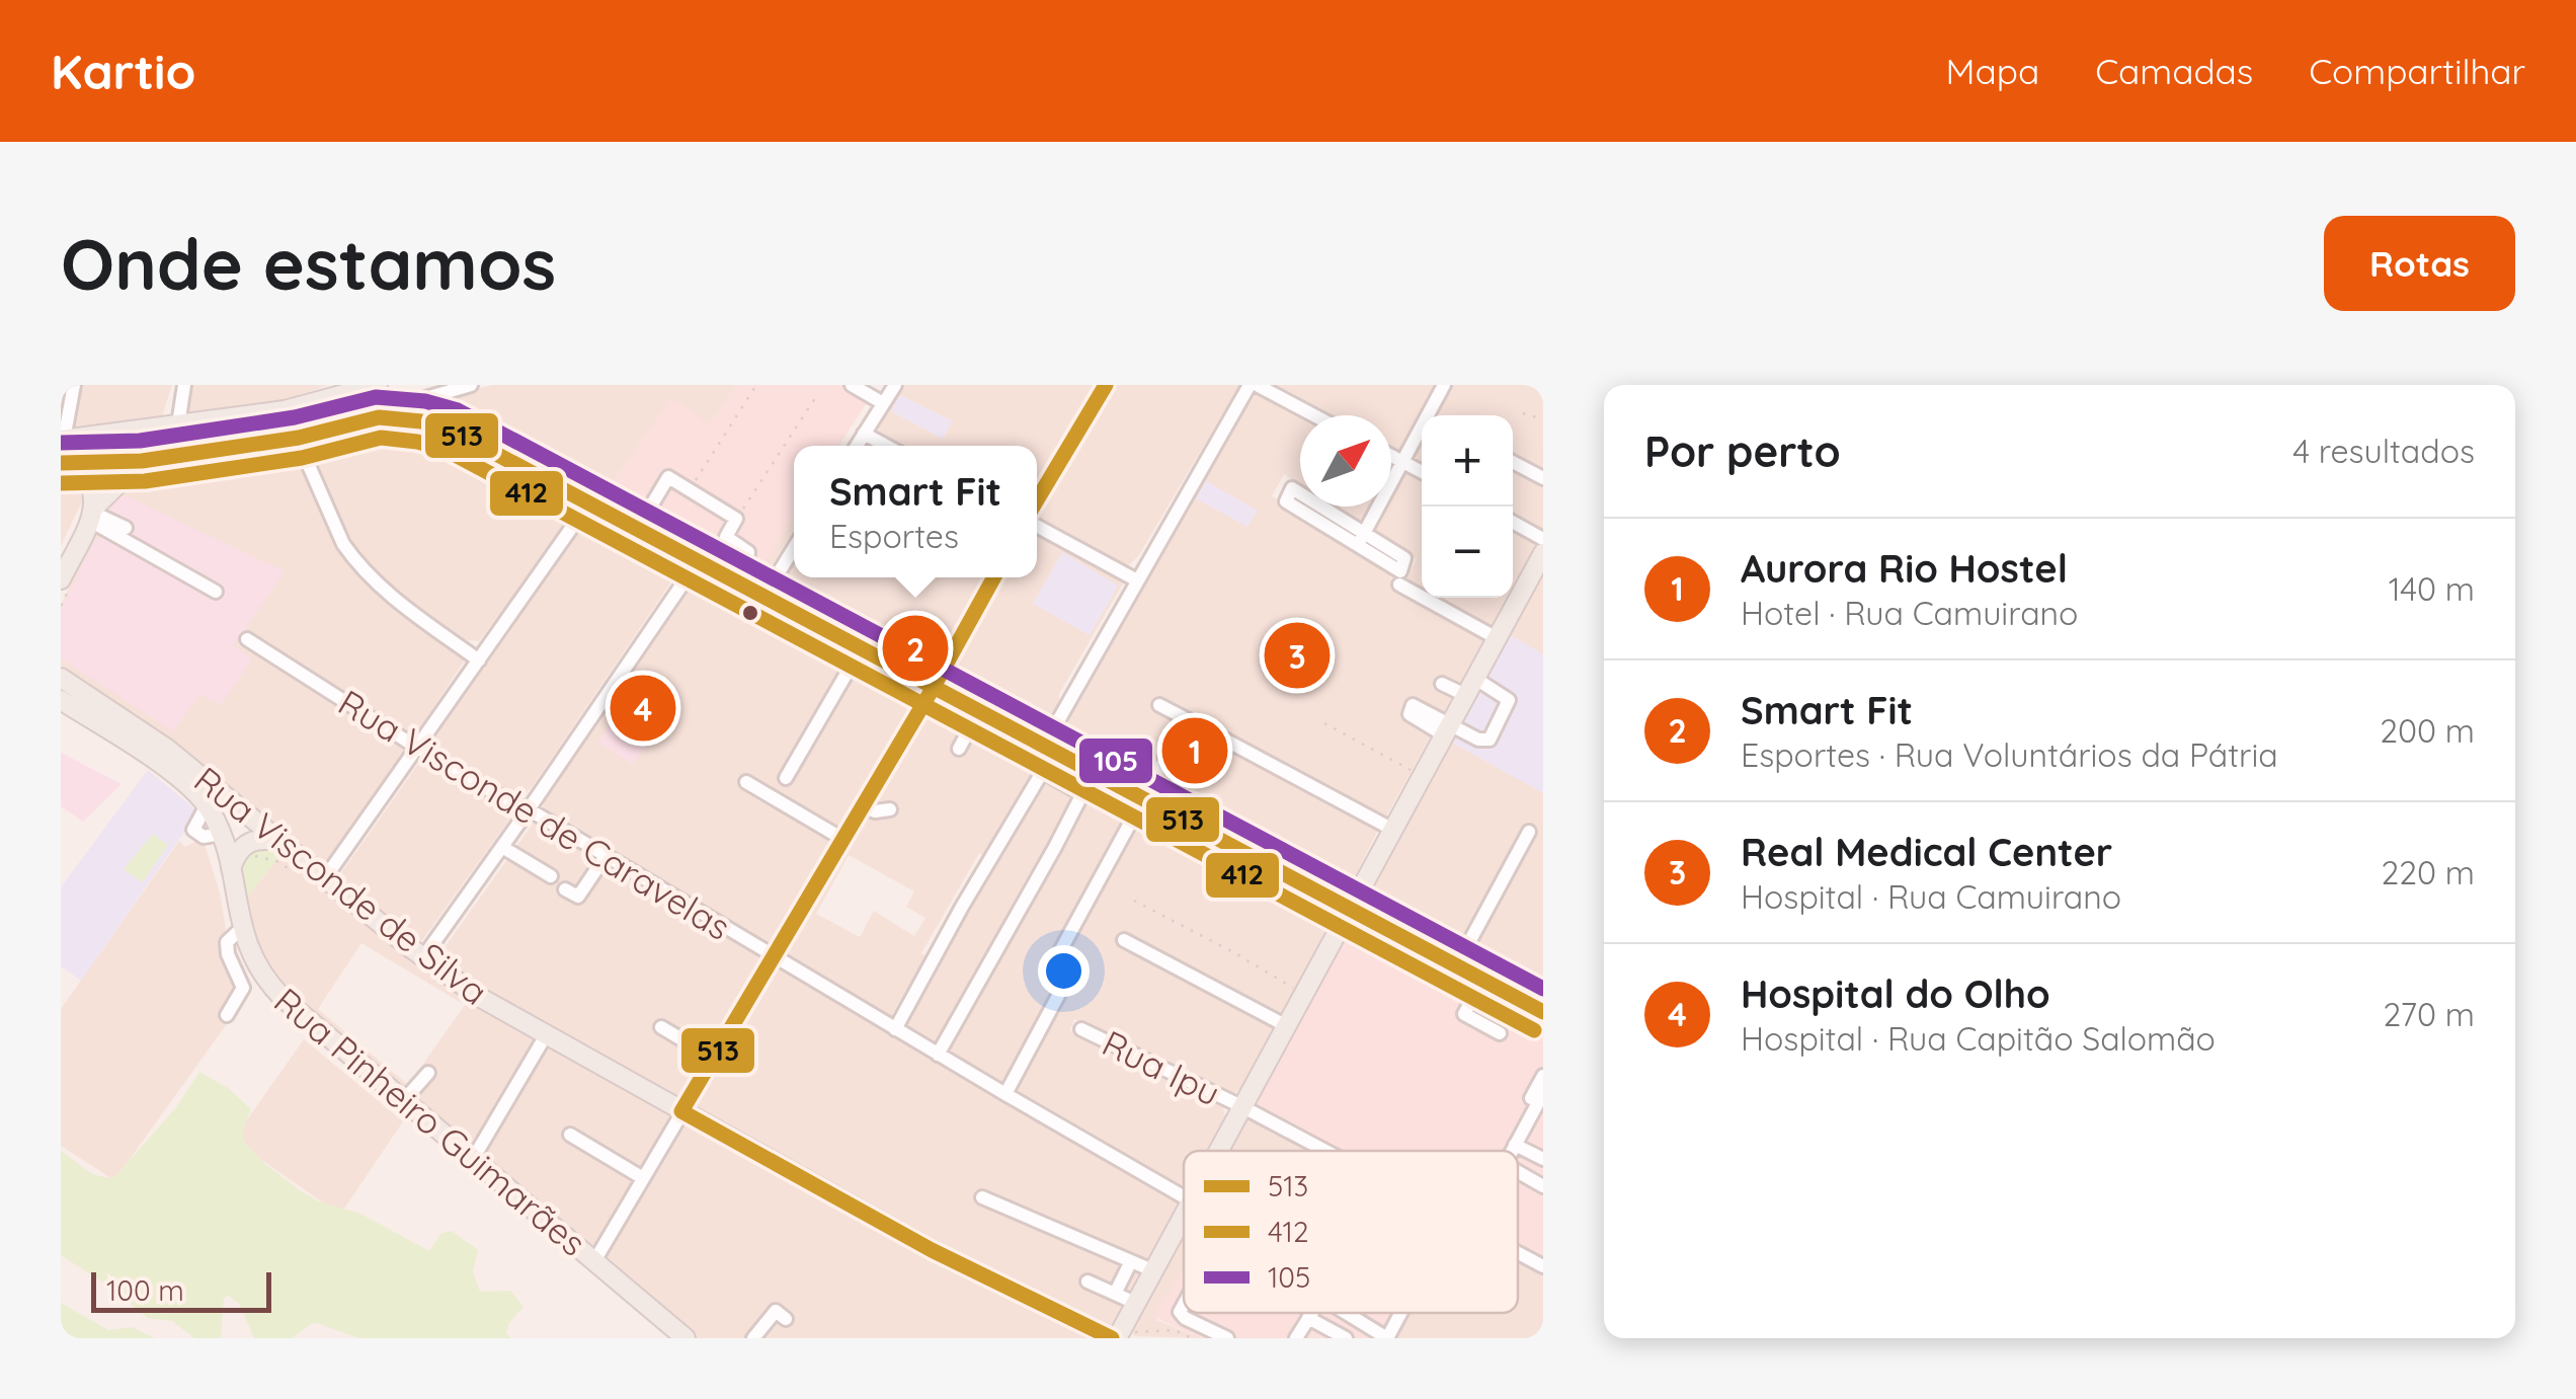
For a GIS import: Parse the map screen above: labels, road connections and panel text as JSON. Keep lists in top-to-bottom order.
{
  "streets": {
    "main road": ["Rua Visconde de Silva", "Rua Pinheiro Guimarães"],
    "street": ["Rua Visconde de Caravelas", "Rua Ipu"]
  },
  "crossings": [
    ["Rua Visconde de Silva", "Rua Pinheiro Guimarães"]
  ],
  "lines": ["transit line 513", "transit line 105", "transit line 412"],
  "legend": ["513", "412", "105"],
  "scale_bar": "100 m",
  "north": "top right",
  "page": {
    "header": "Kartio",
    "nav": ["Mapa", "Camadas", "Compartilhar"],
    "buttons": "Rotas",
    "title": "Onde estamos",
    "heading": ["Por perto", "4 resultados"],
    "map_buttons": ["+", "−"],
    "popup": ["Smart Fit", "Esportes"],
    "list": [
      {
        "mark": "1",
        "name": "Aurora Rio Hostel",
        "note": "Hotel · Rua Camuirano",
        "value": "140 m"
      },
      {
        "mark": "2",
        "name": "Smart Fit",
        "note": "Esportes · Rua Voluntários da Pátria",
        "value": "200 m"
      },
      {
        "mark": "3",
        "name": "Real Medical Center",
        "note": "Hospital · Rua Camuirano",
        "value": "220 m"
      },
      {
        "mark": "4",
        "name": "Hospital do Olho",
        "note": "Hospital · Rua Capitão Salomão",
        "value": "270 m"
      }
    ],
    "pins": [
      "2",
      "3",
      "4",
      "1"
    ],
    "scale": "100 m"
  }
}
